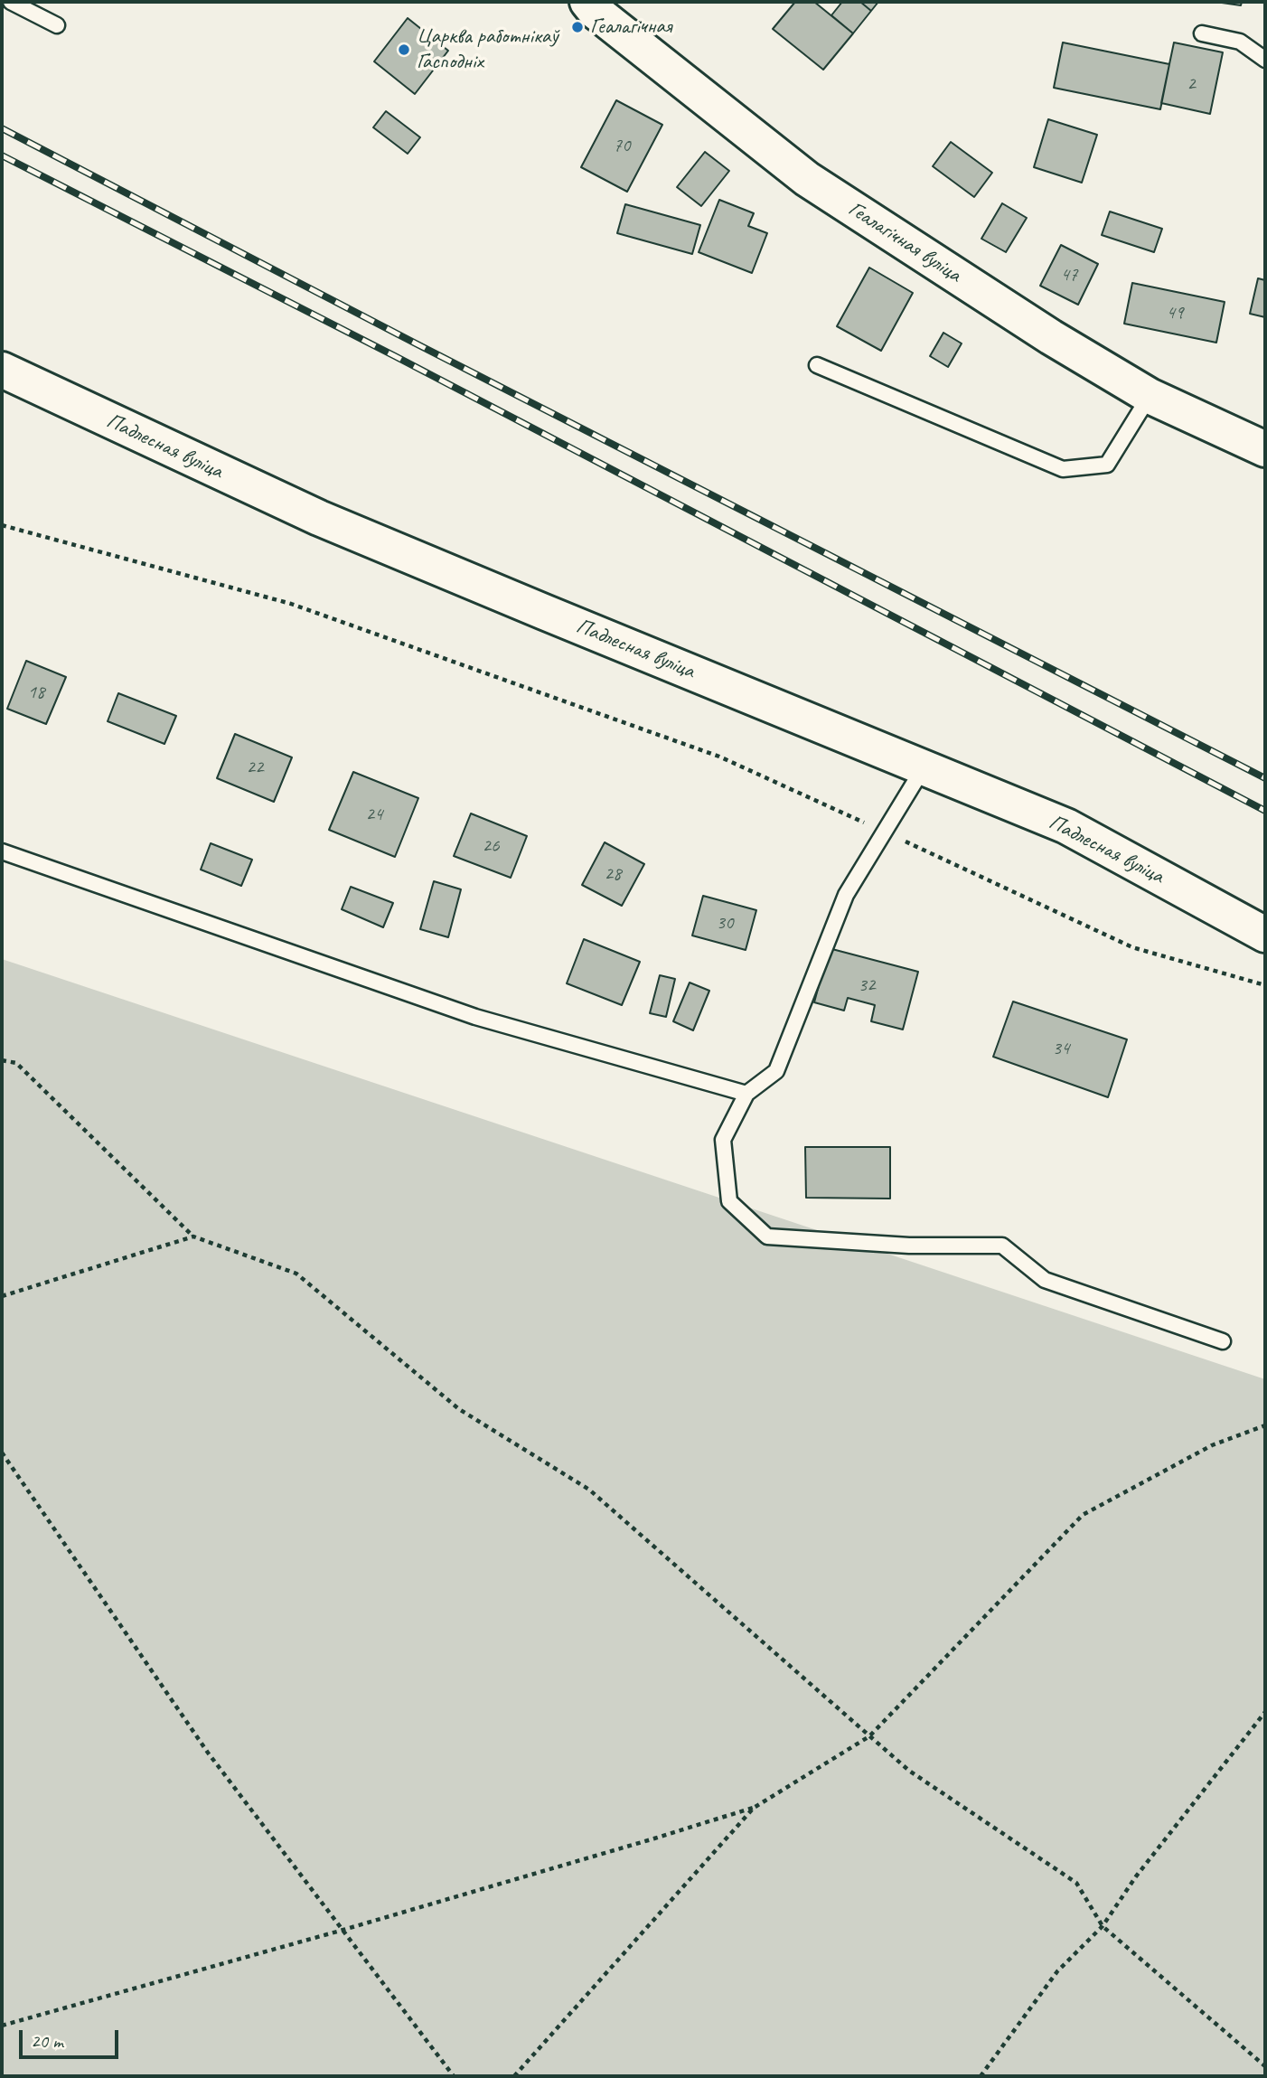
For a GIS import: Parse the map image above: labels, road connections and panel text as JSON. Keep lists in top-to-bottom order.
{
  "streets": {
    "street": ["Геалагічная вуліца", "Падлесная вуліца"]
  },
  "places": ["Геалагічная", "Царква работнікаў Гасподніх"],
  "house_numbers": [
    "2",
    "70",
    "47",
    "49",
    "18",
    "22",
    "24",
    "26",
    "28",
    "30",
    "32",
    "34"
  ],
  "scale_bar": "20 m"
}
